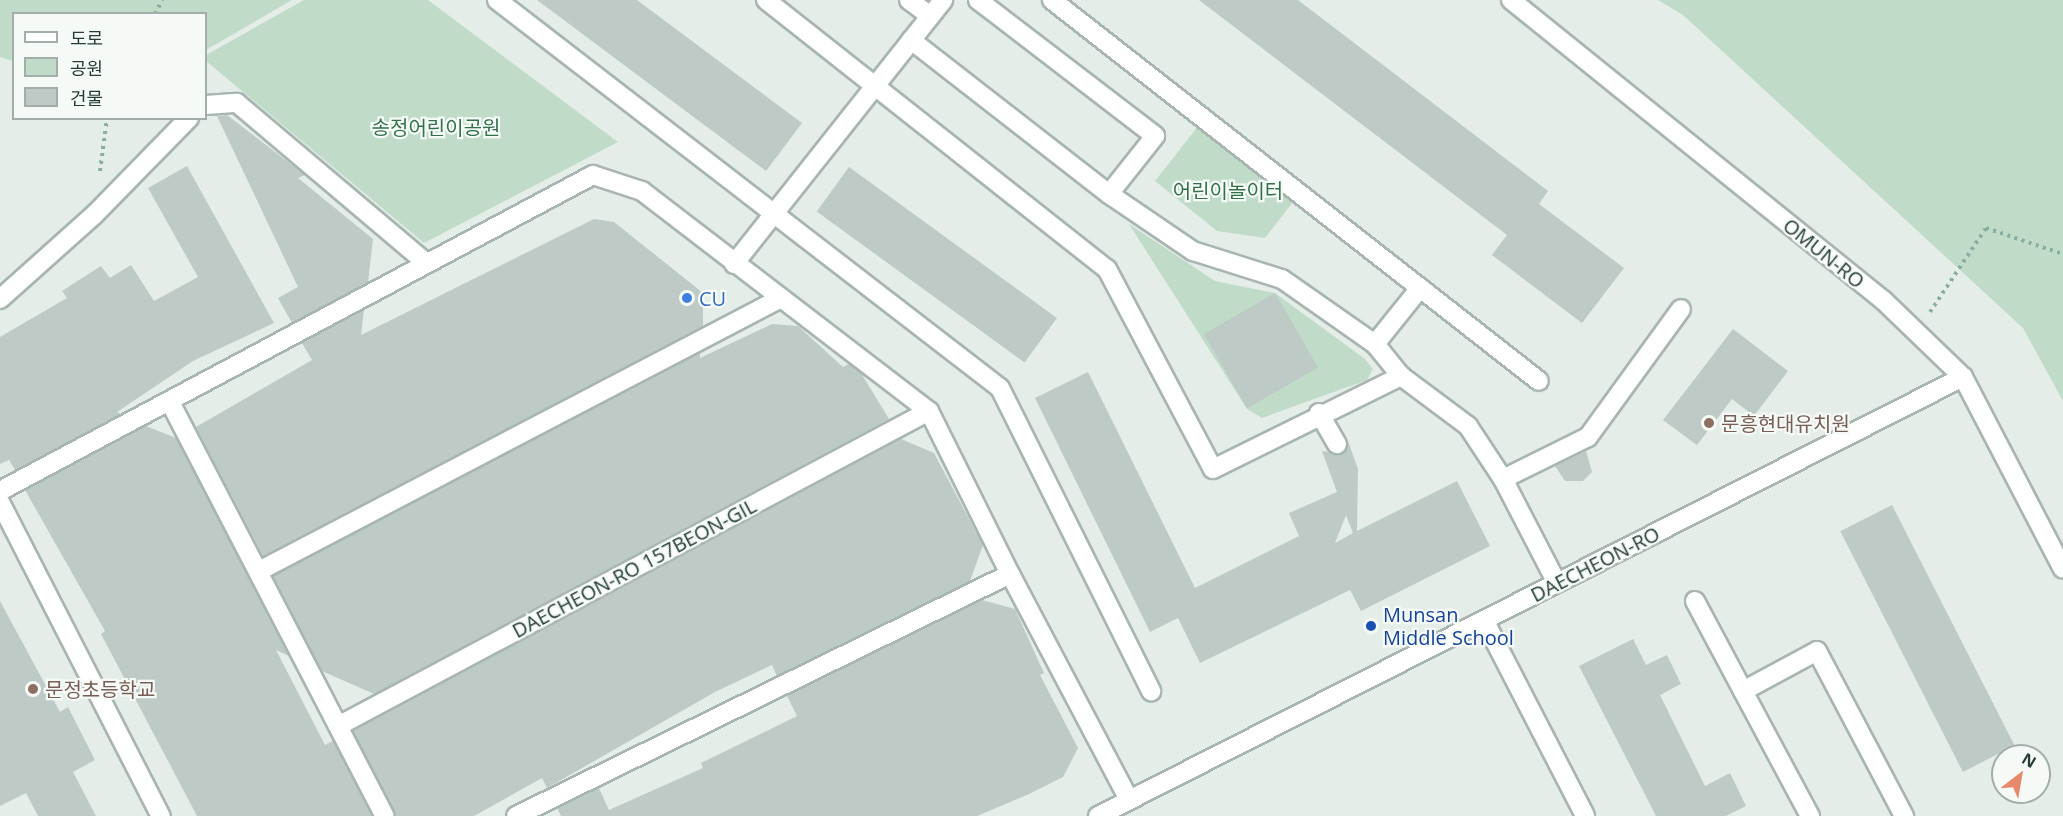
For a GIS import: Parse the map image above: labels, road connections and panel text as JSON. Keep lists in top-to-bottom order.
{
  "streets": {
    "street": ["OMUN-RO", "DAECHEON-RO", "DAECHEON-RO 157BEON-GIL"]
  },
  "crossings": [
    ["OMUN-RO", "DAECHEON-RO"]
  ],
  "parks": ["송정어린이공원", "어린이놀이터"],
  "places": [
    "CU",
    "문흥현대유치원",
    "Munsan Middle School",
    "문정초등학교"
  ],
  "legend": ["도로", "공원", "건물"],
  "north": "top right"
}
